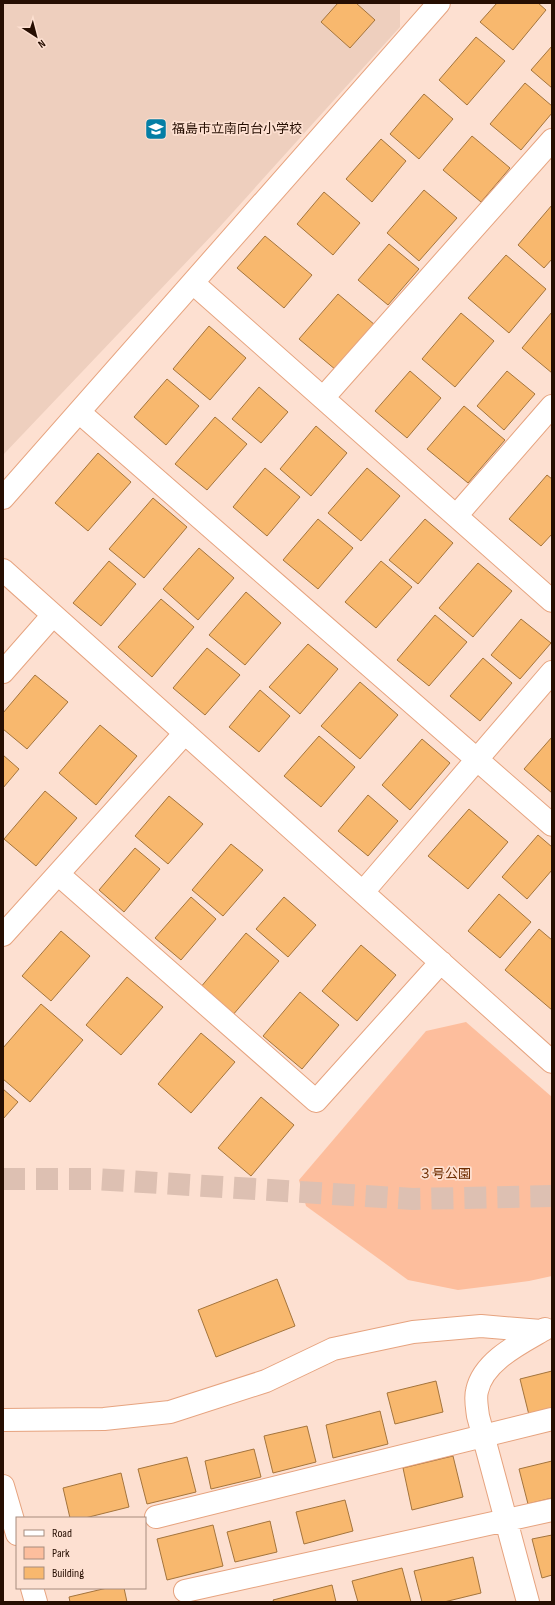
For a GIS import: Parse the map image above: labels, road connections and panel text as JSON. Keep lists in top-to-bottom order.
{
  "parks": ["３号公園"],
  "places": {
    "school or university": ["福島市立南向台小学校"]
  },
  "legend": ["Road", "Park", "Building"],
  "north": "bottom right"
}
